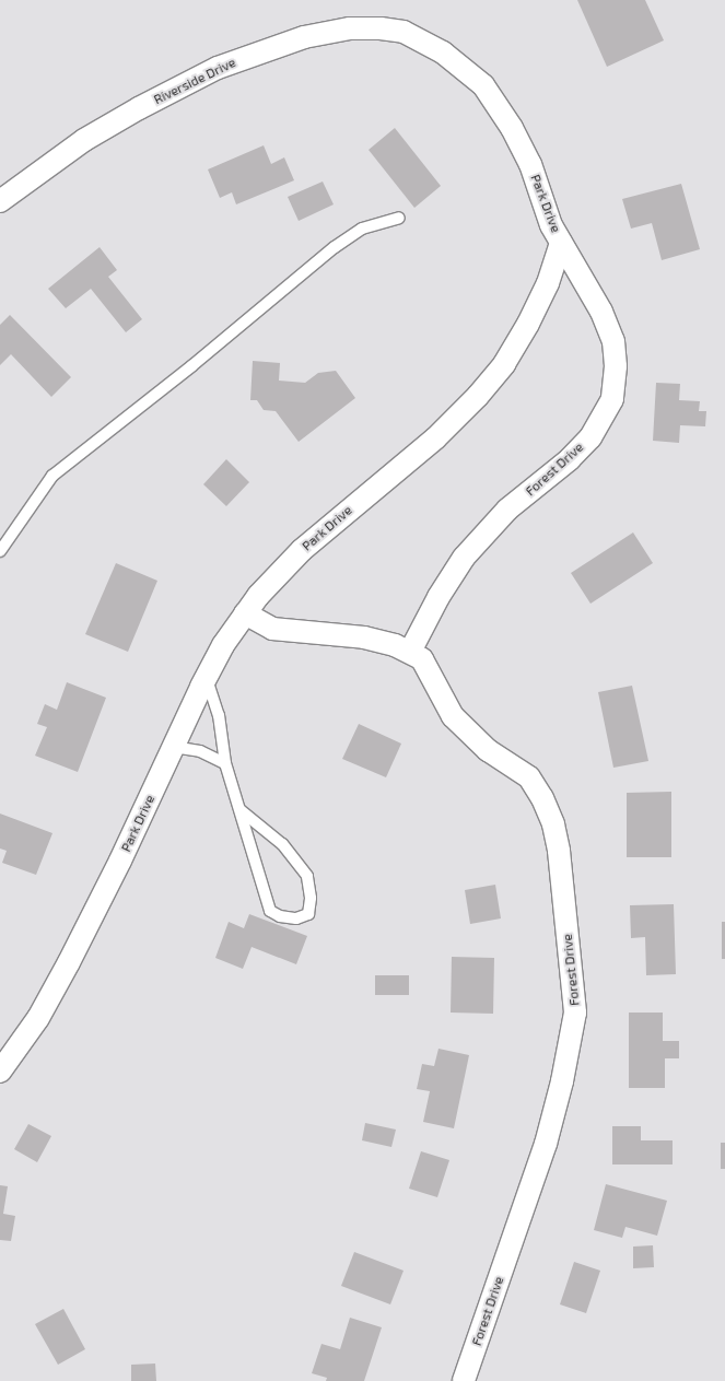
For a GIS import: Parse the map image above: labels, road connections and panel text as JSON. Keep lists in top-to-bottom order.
{
  "streets": {
    "street": ["Riverside Drive", "Park Drive", "Forest Drive"]
  },
  "crossings": [
    ["Riverside Drive", "Park Drive"],
    ["Park Drive", "Forest Drive"]
  ]
}
